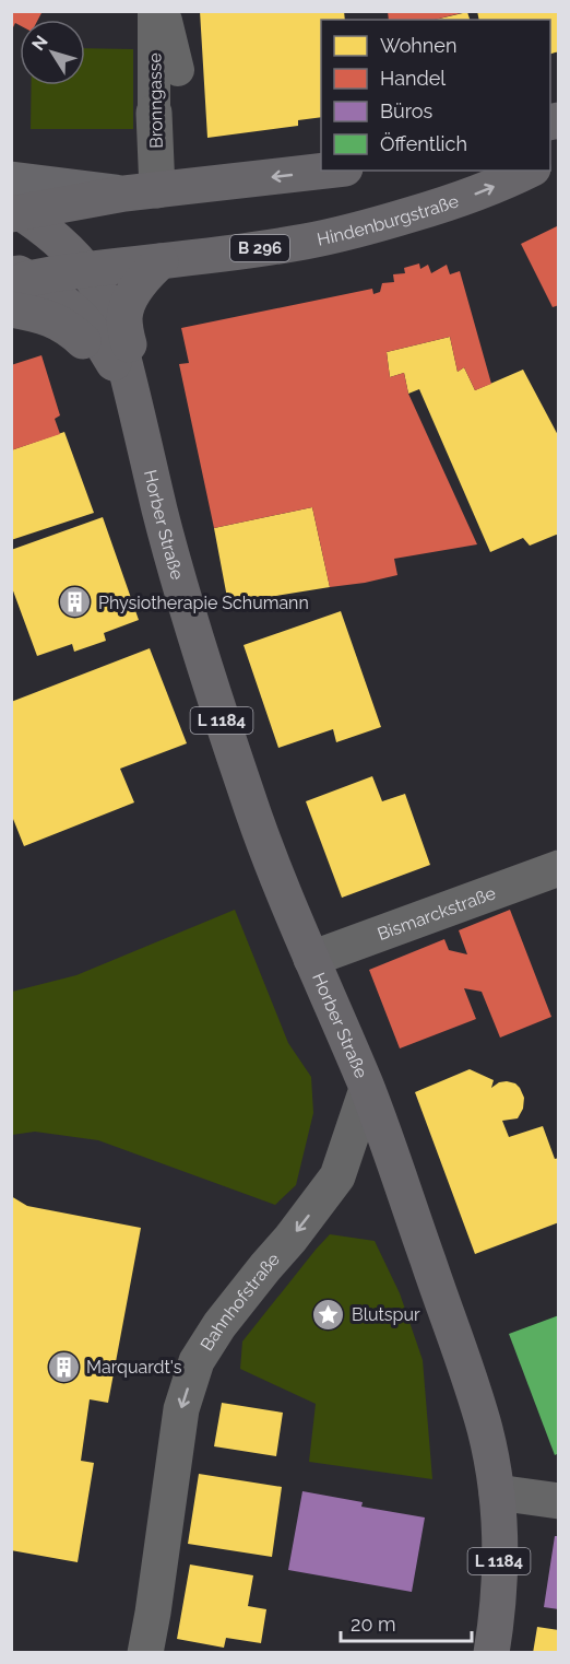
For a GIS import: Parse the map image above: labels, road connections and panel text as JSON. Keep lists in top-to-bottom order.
{
  "streets": {
    "main road": [
      "Hindenburgstraße",
      "B 296",
      "Horber Straße",
      "L 1184"
    ],
    "street": ["Bronngasse", "Bismarckstraße", "Bahnhofstraße"]
  },
  "crossings": [
    ["Hindenburgstraße", "B 296"],
    ["B 296", "L 1184"],
    ["Horber Straße", "L 1184"],
    ["Horber Straße", "Bismarckstraße"],
    ["Horber Straße", "Bahnhofstraße"]
  ],
  "one_way": ["Bahnhofstraße"],
  "places": {
    "building": ["Physiotherapie Schumann", "Marquardt's"],
    "place": ["Blutspur"]
  },
  "legend": [
    "Wohnen",
    "Handel",
    "Büros",
    "Öffentlich"
  ],
  "scale_bar": "20 m",
  "north": "top left"
}
